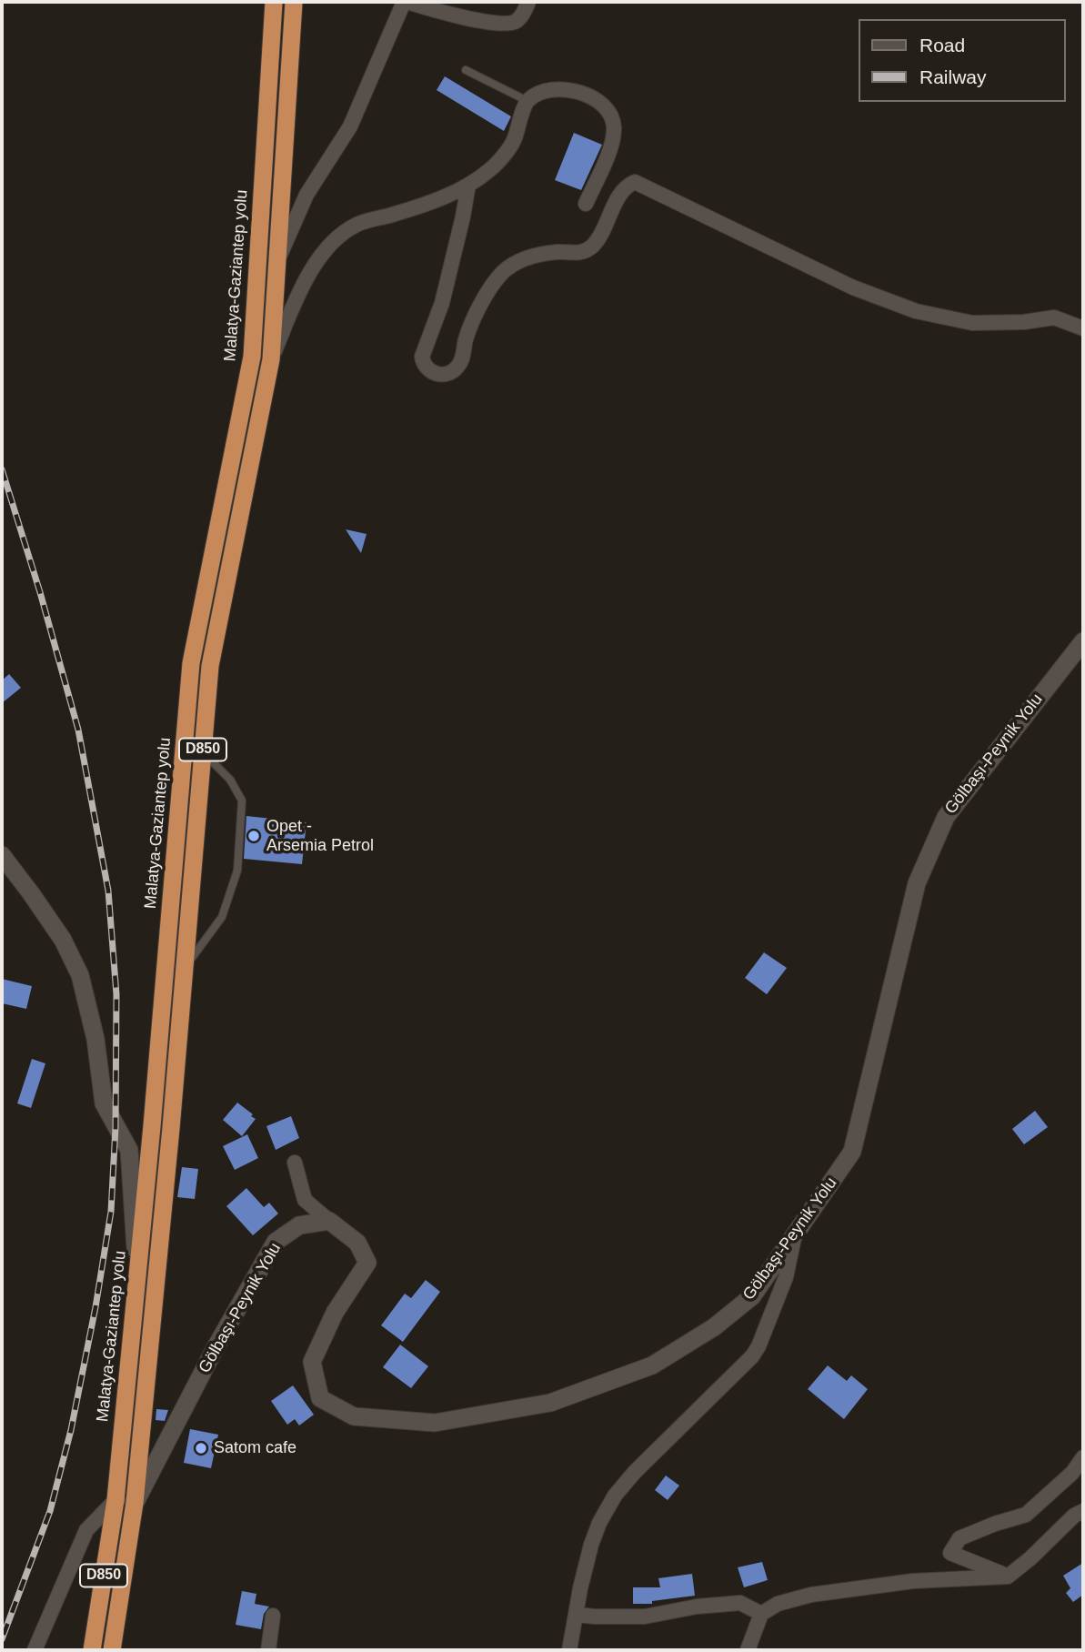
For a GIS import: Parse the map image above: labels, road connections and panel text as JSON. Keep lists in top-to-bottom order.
{
  "streets": {
    "highway": ["Malatya-Gaziantep yolu", "D850"],
    "street": ["Gölbaşı-Peynik Yolu"]
  },
  "crossings": [
    ["D850", "Gölbaşı-Peynik Yolu"]
  ],
  "places": ["Opet - Arsemia Petrol", "Satom cafe"],
  "legend": ["Road", "Railway"]
}
